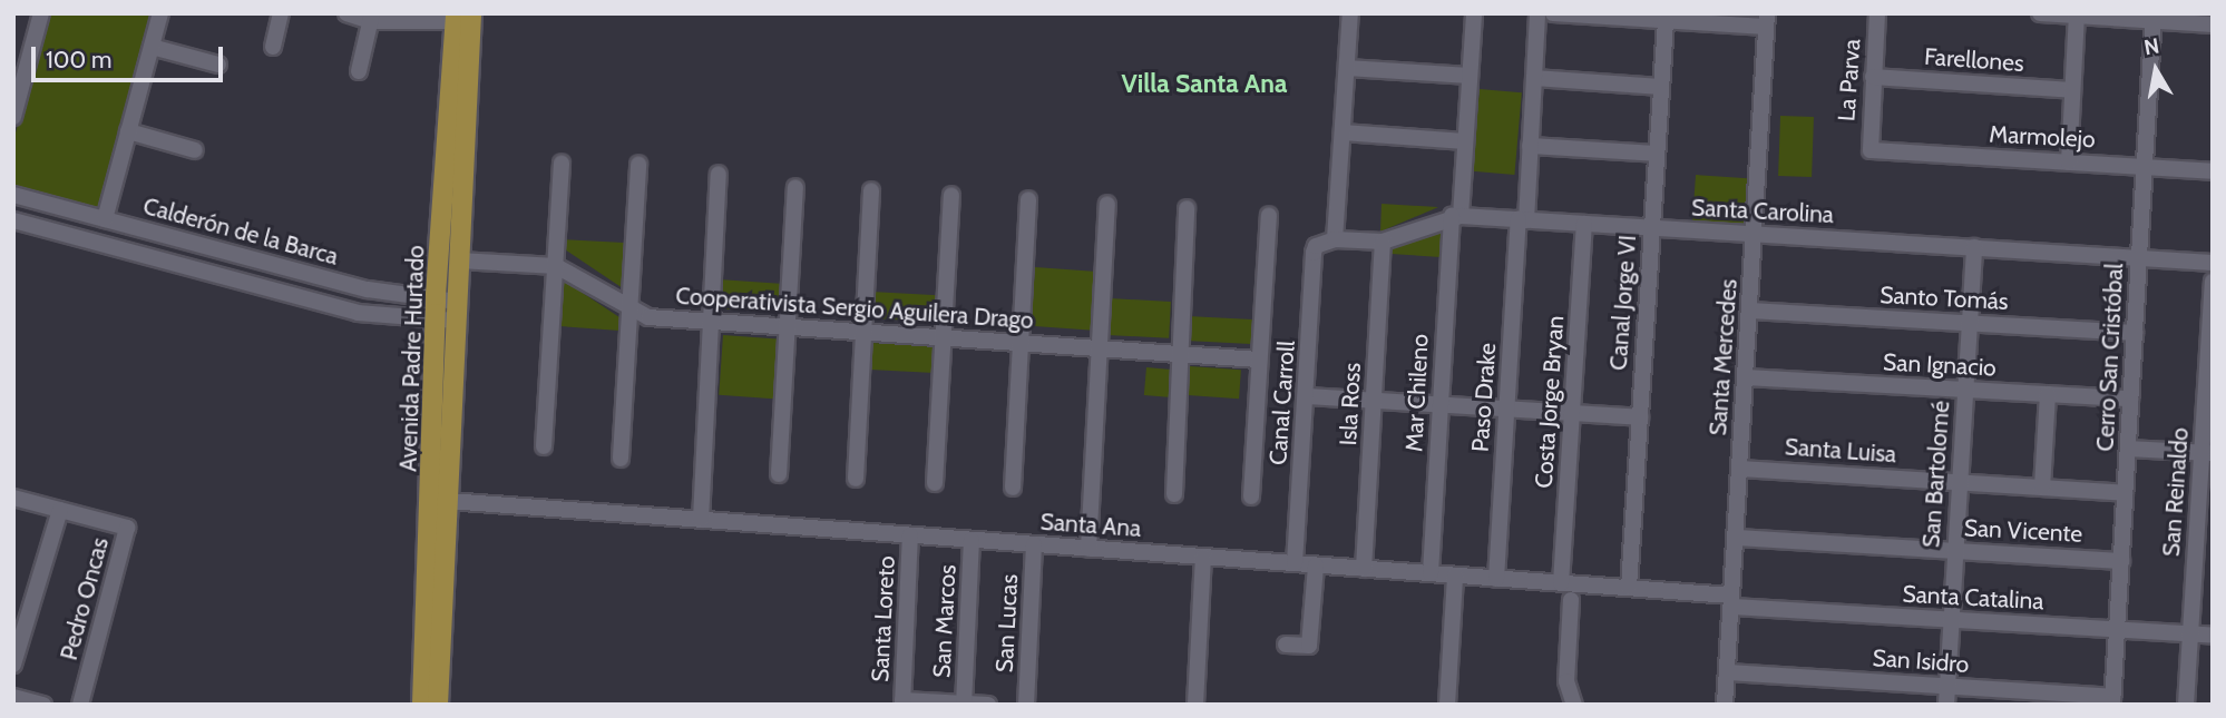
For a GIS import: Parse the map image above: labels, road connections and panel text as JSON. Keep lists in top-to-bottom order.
{
  "streets": {
    "main road": ["Avenida Padre Hurtado"],
    "street": [
      "Farellones",
      "La Parva",
      "Marmolejo",
      "Santa Carolina",
      "Calderón de la Barca",
      "Santo Tomás",
      "Canal Jorge VI",
      "Cooperativista Sergio Aguilera Drago",
      "Santa Mercedes",
      "Cerro San Cristóbal",
      "San Ignacio",
      "Mar Chileno",
      "Paso Drake",
      "Costa Jorge Bryan",
      "Canal Carroll",
      "Isla Ross",
      "Santa Luisa",
      "San Bartolomé",
      "San Reinaldo",
      "Santa Ana",
      "San Vicente",
      "Santa Catalina",
      "Pedro Oncas",
      "Santa Loreto",
      "San Marcos",
      "San Lucas",
      "San Isidro"
    ]
  },
  "crossings": [
    ["Farellones", "La Parva"],
    ["La Parva", "Marmolejo"],
    ["Marmolejo", "Cerro San Cristóbal"],
    ["Santa Carolina", "Canal Jorge VI"],
    ["Santa Carolina", "Santa Mercedes"],
    ["Santa Carolina", "Cerro San Cristóbal"],
    ["Santa Carolina", "Mar Chileno"],
    ["Santa Carolina", "Paso Drake"],
    ["Santa Carolina", "Costa Jorge Bryan"],
    ["Santa Carolina", "Canal Carroll"],
    ["Santa Carolina", "Isla Ross"],
    ["Santa Carolina", "San Bartolomé"],
    ["Calderón de la Barca", "Avenida Padre Hurtado"],
    ["Santo Tomás", "Santa Mercedes"],
    ["Santo Tomás", "Cerro San Cristóbal"],
    ["Santo Tomás", "San Bartolomé"],
    ["Canal Jorge VI", "Santa Ana"],
    ["Cooperativista Sergio Aguilera Drago", "Avenida Padre Hurtado"],
    ["Santa Mercedes", "San Ignacio"],
    ["Santa Mercedes", "Santa Luisa"],
    ["Santa Mercedes", "Santa Ana"],
    ["Santa Mercedes", "San Vicente"],
    ["Santa Mercedes", "Santa Catalina"],
    ["Santa Mercedes", "San Isidro"],
    ["Cerro San Cristóbal", "San Ignacio"],
    ["Cerro San Cristóbal", "Santa Luisa"],
    ["Cerro San Cristóbal", "San Vicente"],
    ["Cerro San Cristóbal", "Santa Catalina"],
    ["Cerro San Cristóbal", "San Isidro"],
    ["Avenida Padre Hurtado", "Santa Ana"],
    ["San Ignacio", "San Bartolomé"],
    ["Mar Chileno", "Santa Ana"],
    ["Paso Drake", "Santa Ana"],
    ["Costa Jorge Bryan", "Santa Ana"],
    ["Canal Carroll", "Santa Ana"],
    ["Isla Ross", "Santa Ana"],
    ["Santa Luisa", "San Bartolomé"],
    ["San Bartolomé", "San Vicente"],
    ["San Bartolomé", "Santa Catalina"],
    ["San Bartolomé", "San Isidro"],
    ["San Reinaldo", "Santa Catalina"],
    ["Santa Ana", "Santa Catalina"],
    ["Santa Ana", "Santa Loreto"],
    ["Santa Ana", "San Marcos"],
    ["Santa Ana", "San Lucas"]
  ],
  "districts": ["Villa Santa Ana"],
  "scale_bar": "100 m",
  "north": "top"
}
